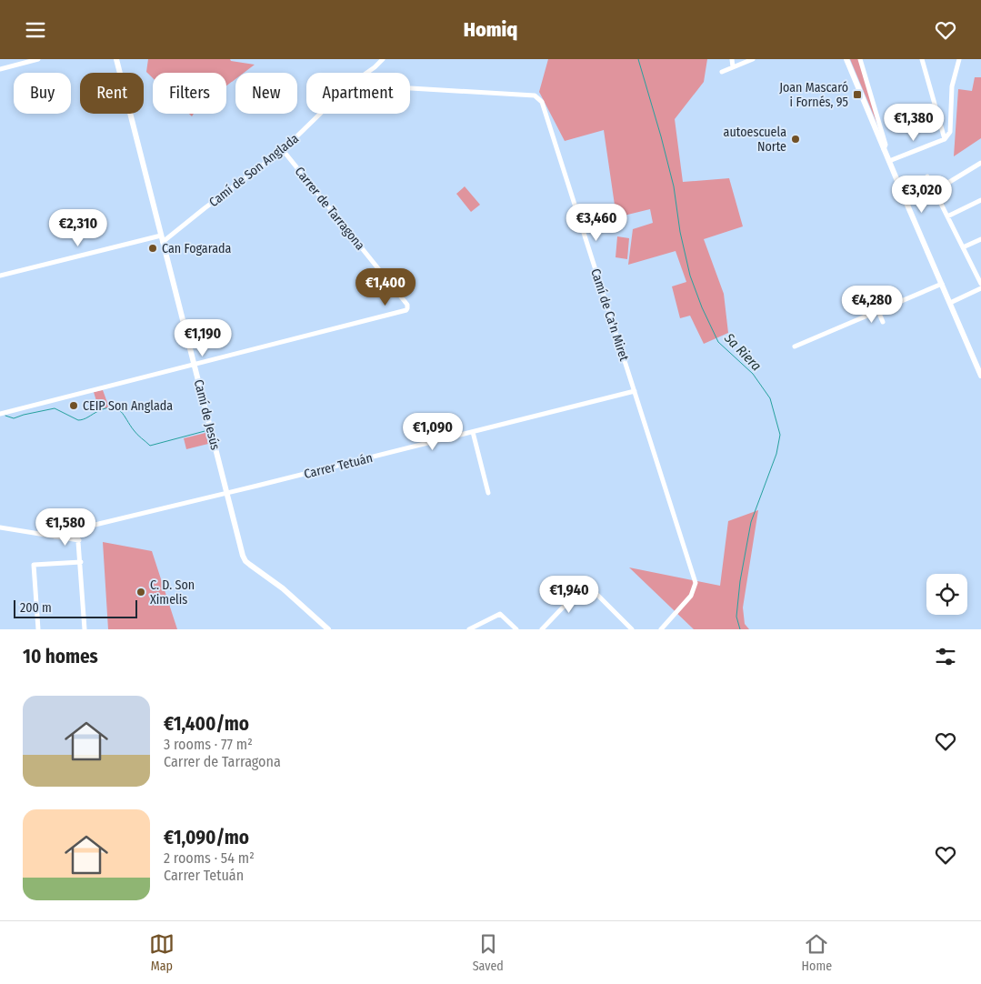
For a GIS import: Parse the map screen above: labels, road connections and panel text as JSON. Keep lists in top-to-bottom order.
{
  "streets": {
    "street": [
      "Camí de Son Anglada",
      "Carrer de Tarragona",
      "Camí de Ca'n Miret",
      "Camí de Jesús",
      "Carrer Tetuán"
    ]
  },
  "crossings": [
    ["Camí de Son Anglada", "Carrer de Tarragona"],
    ["Camí de Son Anglada", "Camí de Jesús"],
    ["Carrer de Tarragona", "Camí de Jesús"],
    ["Camí de Ca'n Miret", "Carrer Tetuán"],
    ["Camí de Jesús", "Carrer Tetuán"]
  ],
  "water": ["Sa Riera"],
  "places": {
    "transit": ["Joan Mascaró i Fornés, 95"],
    "other": [
      "autoescuela Norte",
      "Can Fogarada",
      "CEIP Son Anglada",
      "C. D. Son Ximelis"
    ]
  },
  "scale_bar": "200 m",
  "page": {
    "header": "Homiq",
    "chip": [
      "Buy",
      "Rent",
      "Filters",
      "New",
      "Apartment"
    ],
    "price": [
      "€1,380",
      "€3,020",
      "€3,460",
      "€2,310",
      "€1,400",
      "€4,280",
      "€1,190",
      "€1,090",
      "€1,580",
      "€1,940"
    ],
    "scale": "200 m",
    "heading": "10 homes",
    "list": [
      {
        "name": "€1,400/mo",
        "note": "3 rooms · 77 m² · Carrer de Tarragona"
      },
      {
        "name": "€1,090/mo",
        "note": "2 rooms · 54 m² · Carrer Tetuán"
      }
    ],
    "tabs": ["Map", "Saved", "Home"]
  }
}
